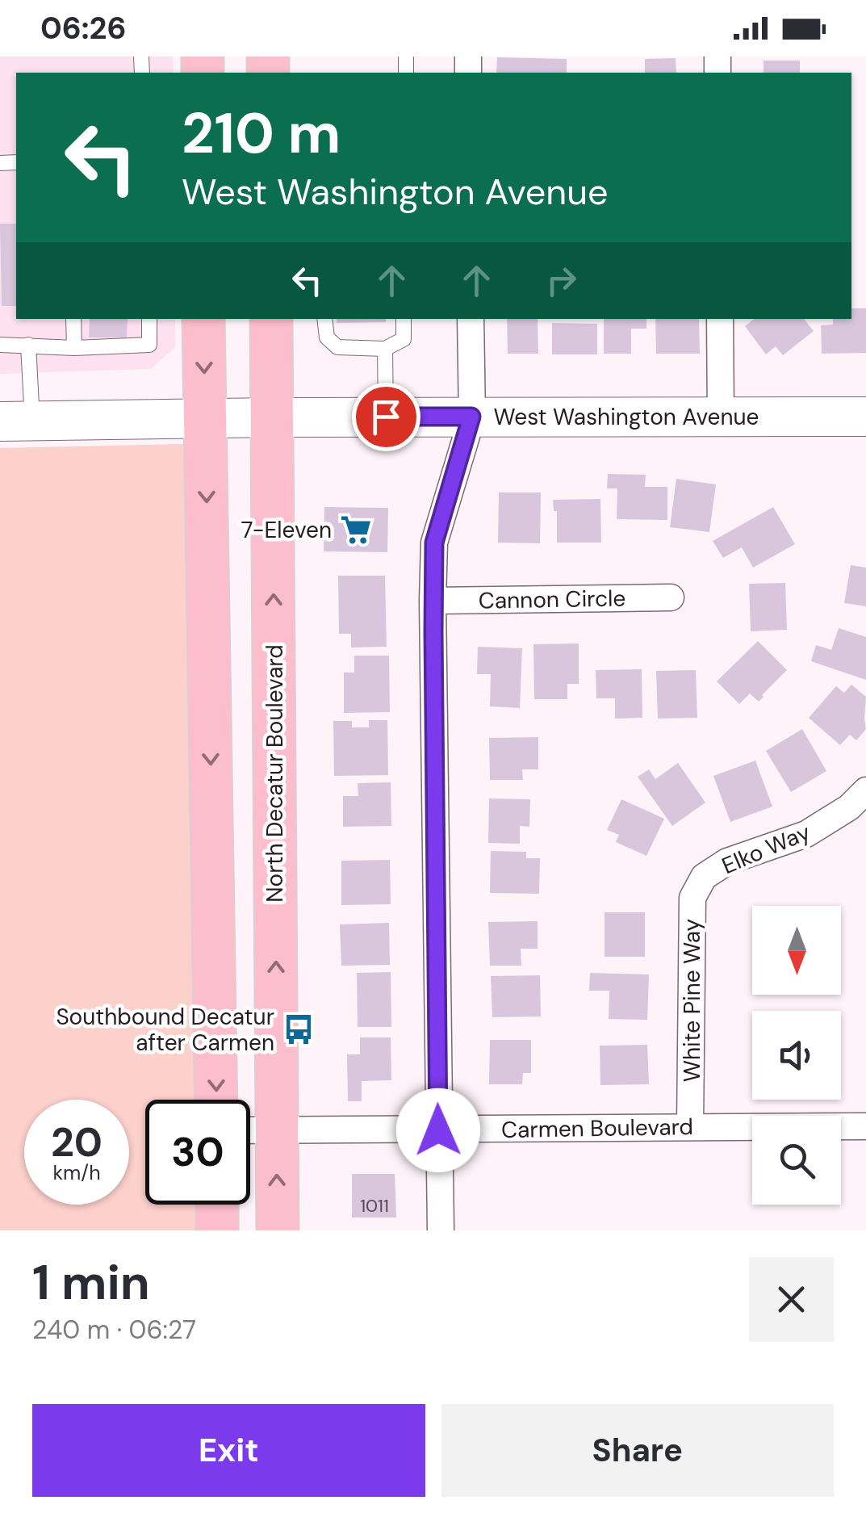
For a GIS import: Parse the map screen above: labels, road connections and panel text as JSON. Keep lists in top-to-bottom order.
{
  "streets": {
    "main road": ["West Washington Avenue", "North Decatur Boulevard"],
    "street": [
      "Cannon Circle",
      "Elko Way",
      "White Pine Way",
      "Carmen Boulevard"
    ]
  },
  "crossings": [
    ["West Washington Avenue", "North Decatur Boulevard"],
    ["North Decatur Boulevard", "Carmen Boulevard"],
    ["Elko Way", "White Pine Way"],
    ["White Pine Way", "Carmen Boulevard"]
  ],
  "places": {
    "supermarket": ["7-Eleven"],
    "bus stop": ["Southbound Decatur after Carmen"]
  },
  "house_numbers": ["1011"],
  "north": "bottom",
  "page": {
    "status": "06:26",
    "turn": ["210 m", "West Washington Avenue"],
    "speed": "20 km/h",
    "limit": "30",
    "heading": ["1 min", "240 m · 06:27"],
    "buttons": ["Exit", "Share"]
  }
}
